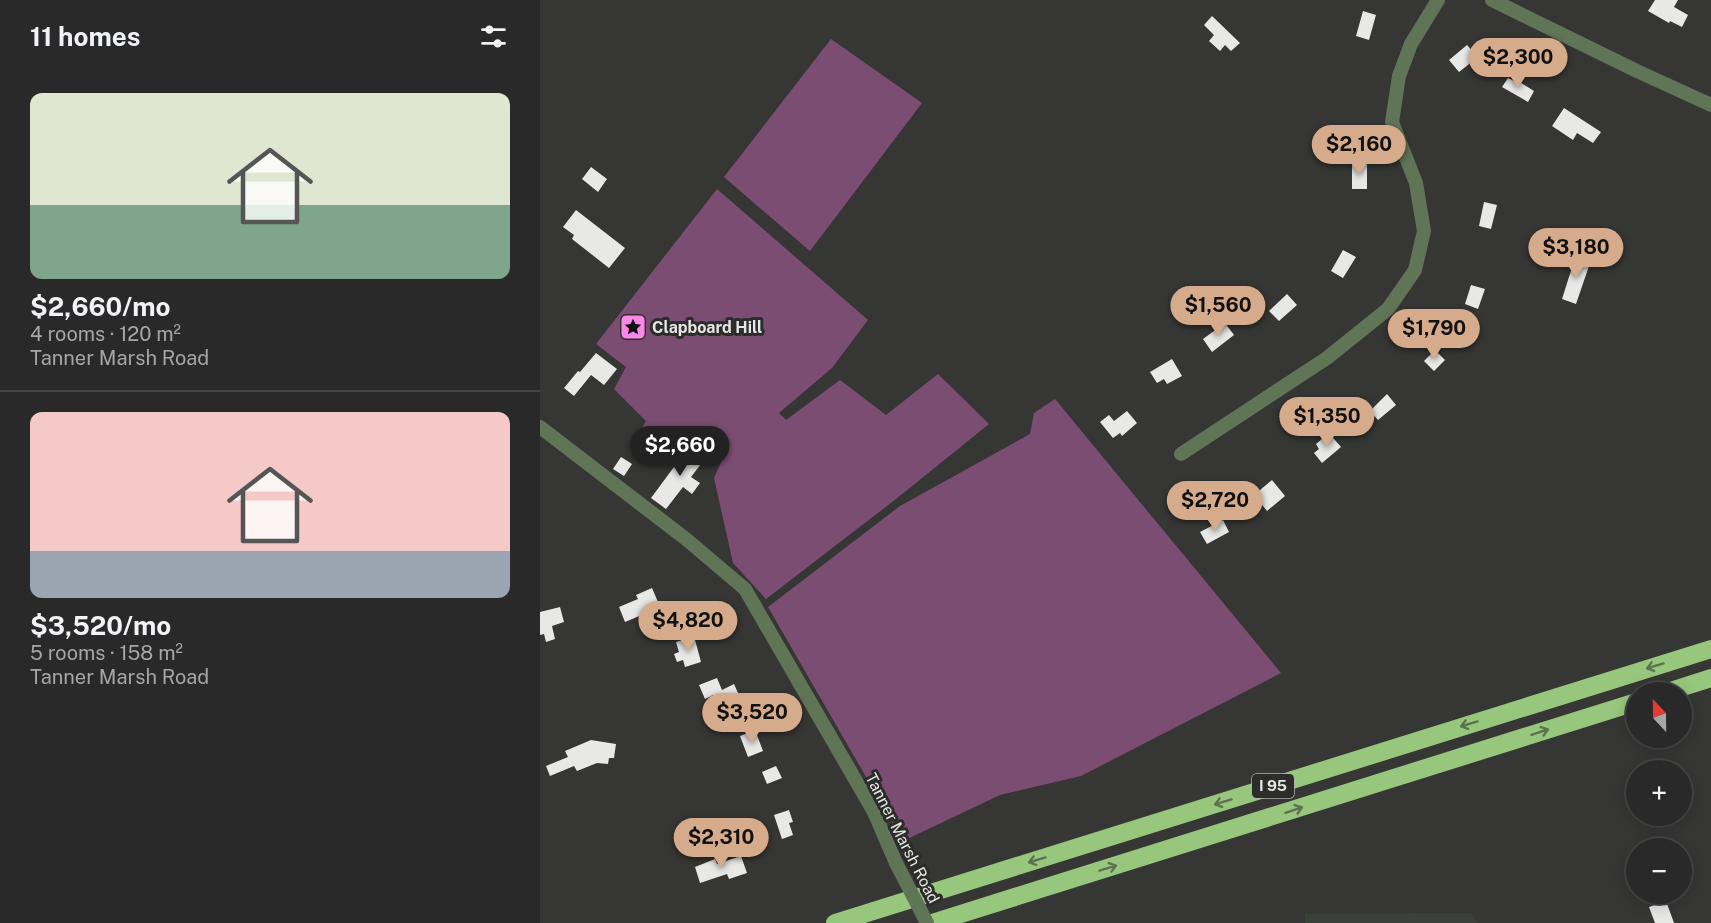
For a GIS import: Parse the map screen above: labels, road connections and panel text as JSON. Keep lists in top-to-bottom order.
{
  "streets": {
    "highway": ["I 95"],
    "street": ["Tanner Marsh Road"]
  },
  "places": {
    "place": ["Clapboard Hill"]
  },
  "north": "top",
  "page": {
    "heading": "11 homes",
    "price": [
      "$2,300",
      "$2,160",
      "$3,180",
      "$1,560",
      "$1,790",
      "$1,350",
      "$2,660",
      "$2,720",
      "$4,820",
      "$3,520",
      "$2,310"
    ],
    "list": [
      {
        "name": "$2,660/mo",
        "note": "4 rooms · 120 m² · Tanner Marsh Road"
      },
      {
        "name": "$3,520/mo",
        "note": "5 rooms · 158 m² · Tanner Marsh Road"
      }
    ],
    "map_buttons": ["+", "−"]
  }
}
